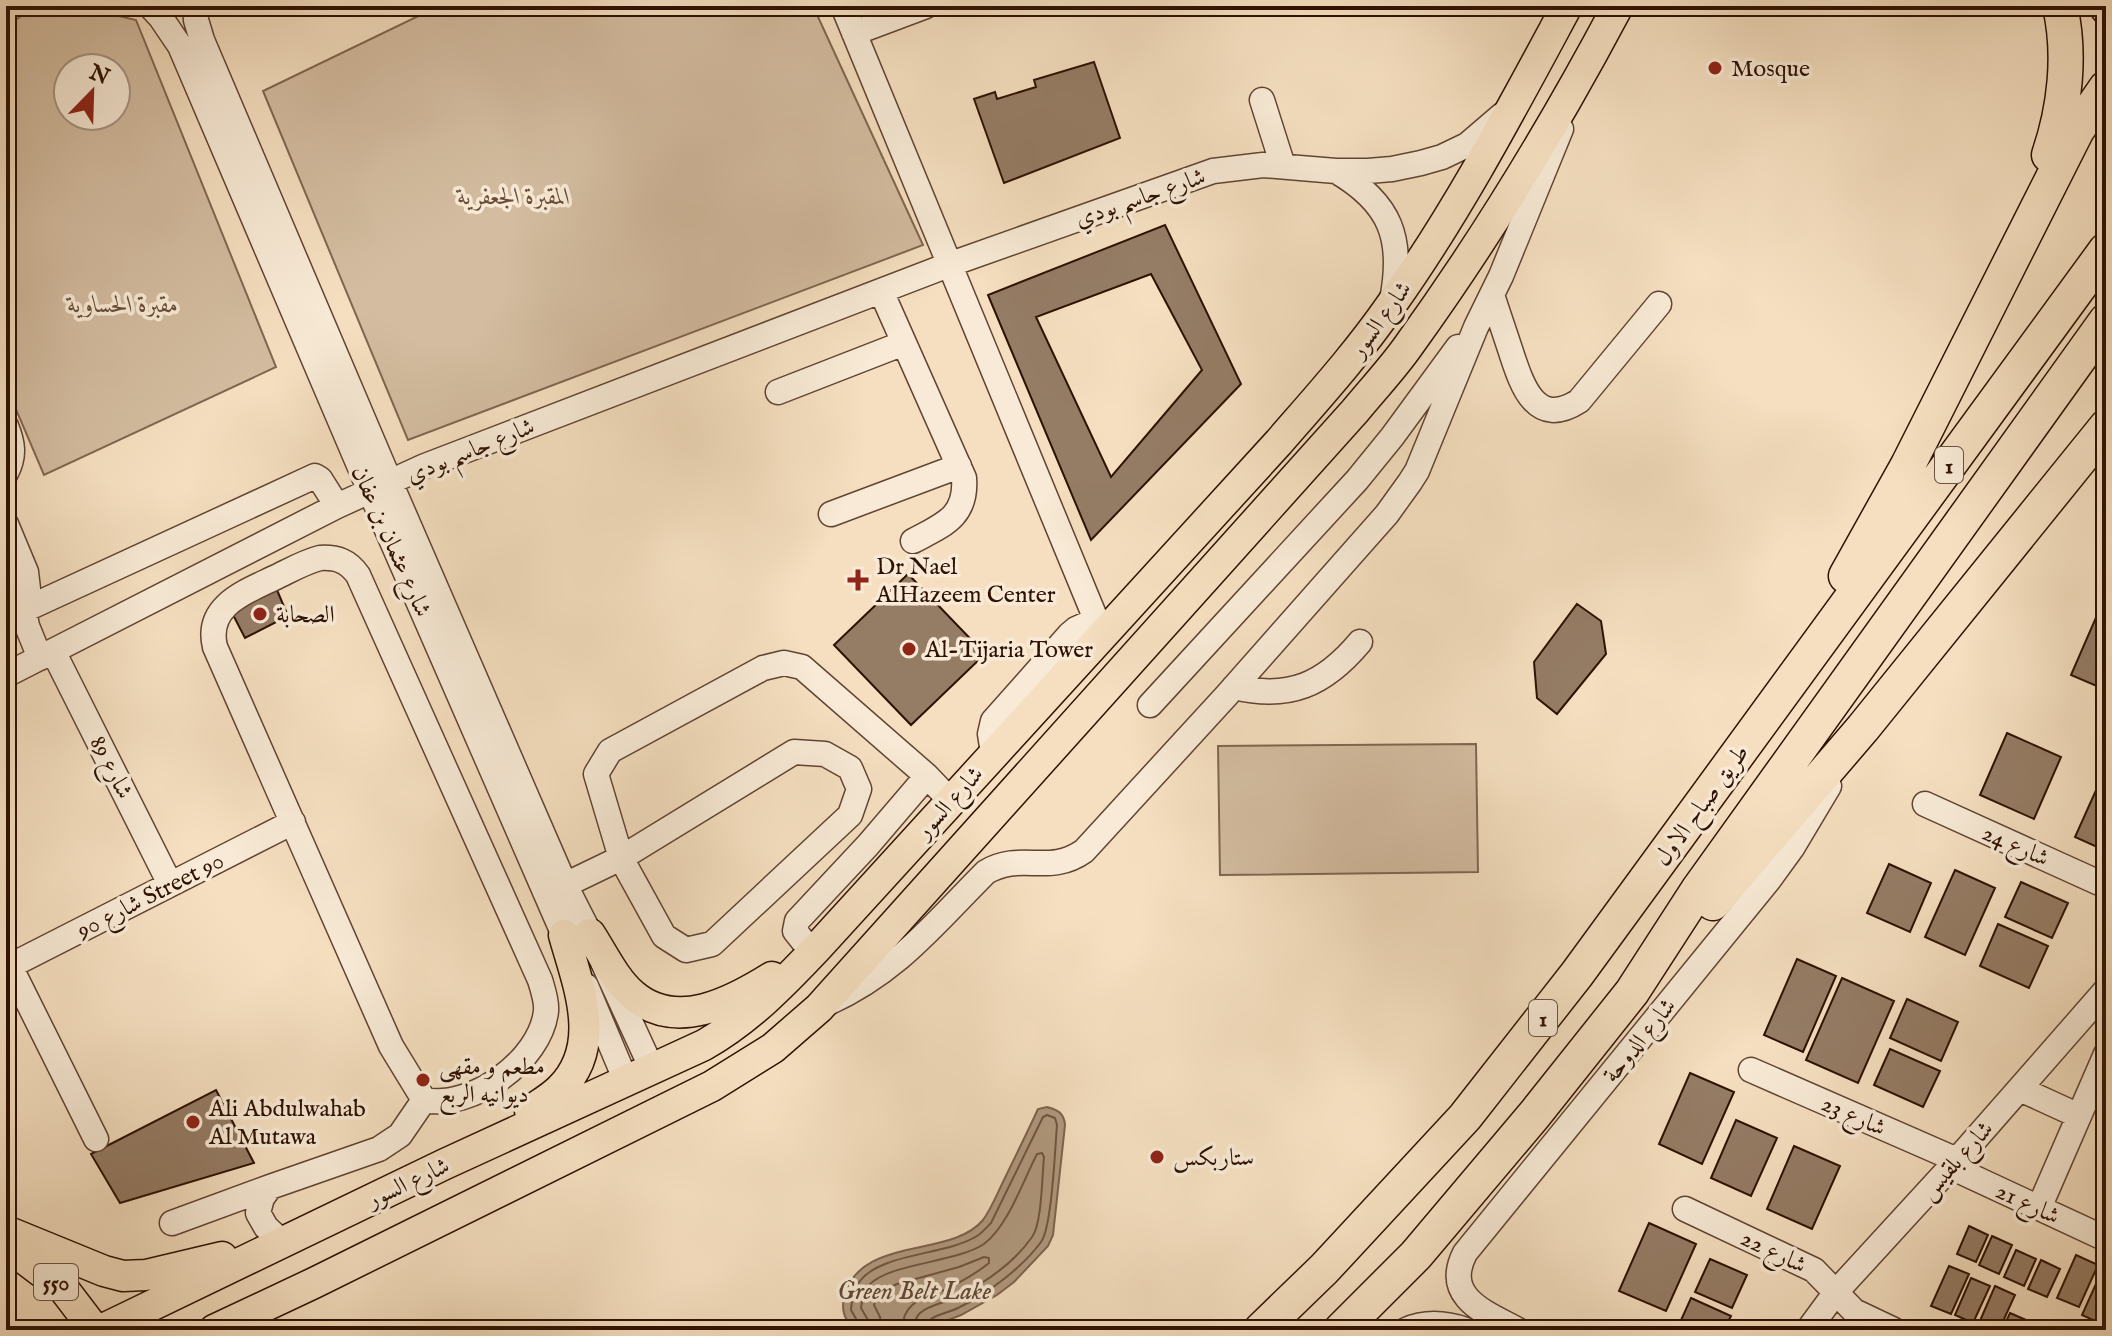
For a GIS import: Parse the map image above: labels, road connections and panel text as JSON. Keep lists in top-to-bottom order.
{
  "streets": {
    "highway": ["1", "طريق صباح الاول"],
    "main road": ["شارع السور", "550"],
    "street": [
      "شارع جاسم بودي",
      "شارع عثمان بن عفان",
      "شارع 89",
      "شارع 24",
      "شارع 90 Street 90",
      "شارع الدوحة",
      "شارع 23",
      "شارع بلقيس",
      "شارع 21",
      "شارع 22"
    ]
  },
  "crossings": [
    ["شارع جاسم بودي", "شارع السور"],
    ["شارع جاسم بودي", "شارع عثمان بن عفان"],
    ["شارع جاسم بودي", "شارع 89"],
    ["شارع السور", "شارع عثمان بن عفان"],
    ["شارع 89", "شارع 90 Street 90"],
    ["شارع 23", "شارع بلقيس"],
    ["شارع 23", "شارع 21"],
    ["شارع بلقيس", "شارع 21"],
    ["شارع بلقيس", "شارع 22"]
  ],
  "water": ["Green Belt Lake"],
  "parks": ["المقبرة الجعفرية", "مقبرة الحساوية"],
  "places": {
    "other": [
      "Mosque",
      "الصحابة",
      "Al-Tijaria Tower",
      "مطعم و مقهى ديوانيه الربع",
      "Ali Abdulwahab Al Mutawa",
      "ستاربكس"
    ],
    "health": ["Dr Nael AlHazeem Center"]
  },
  "north": "top right"
}
